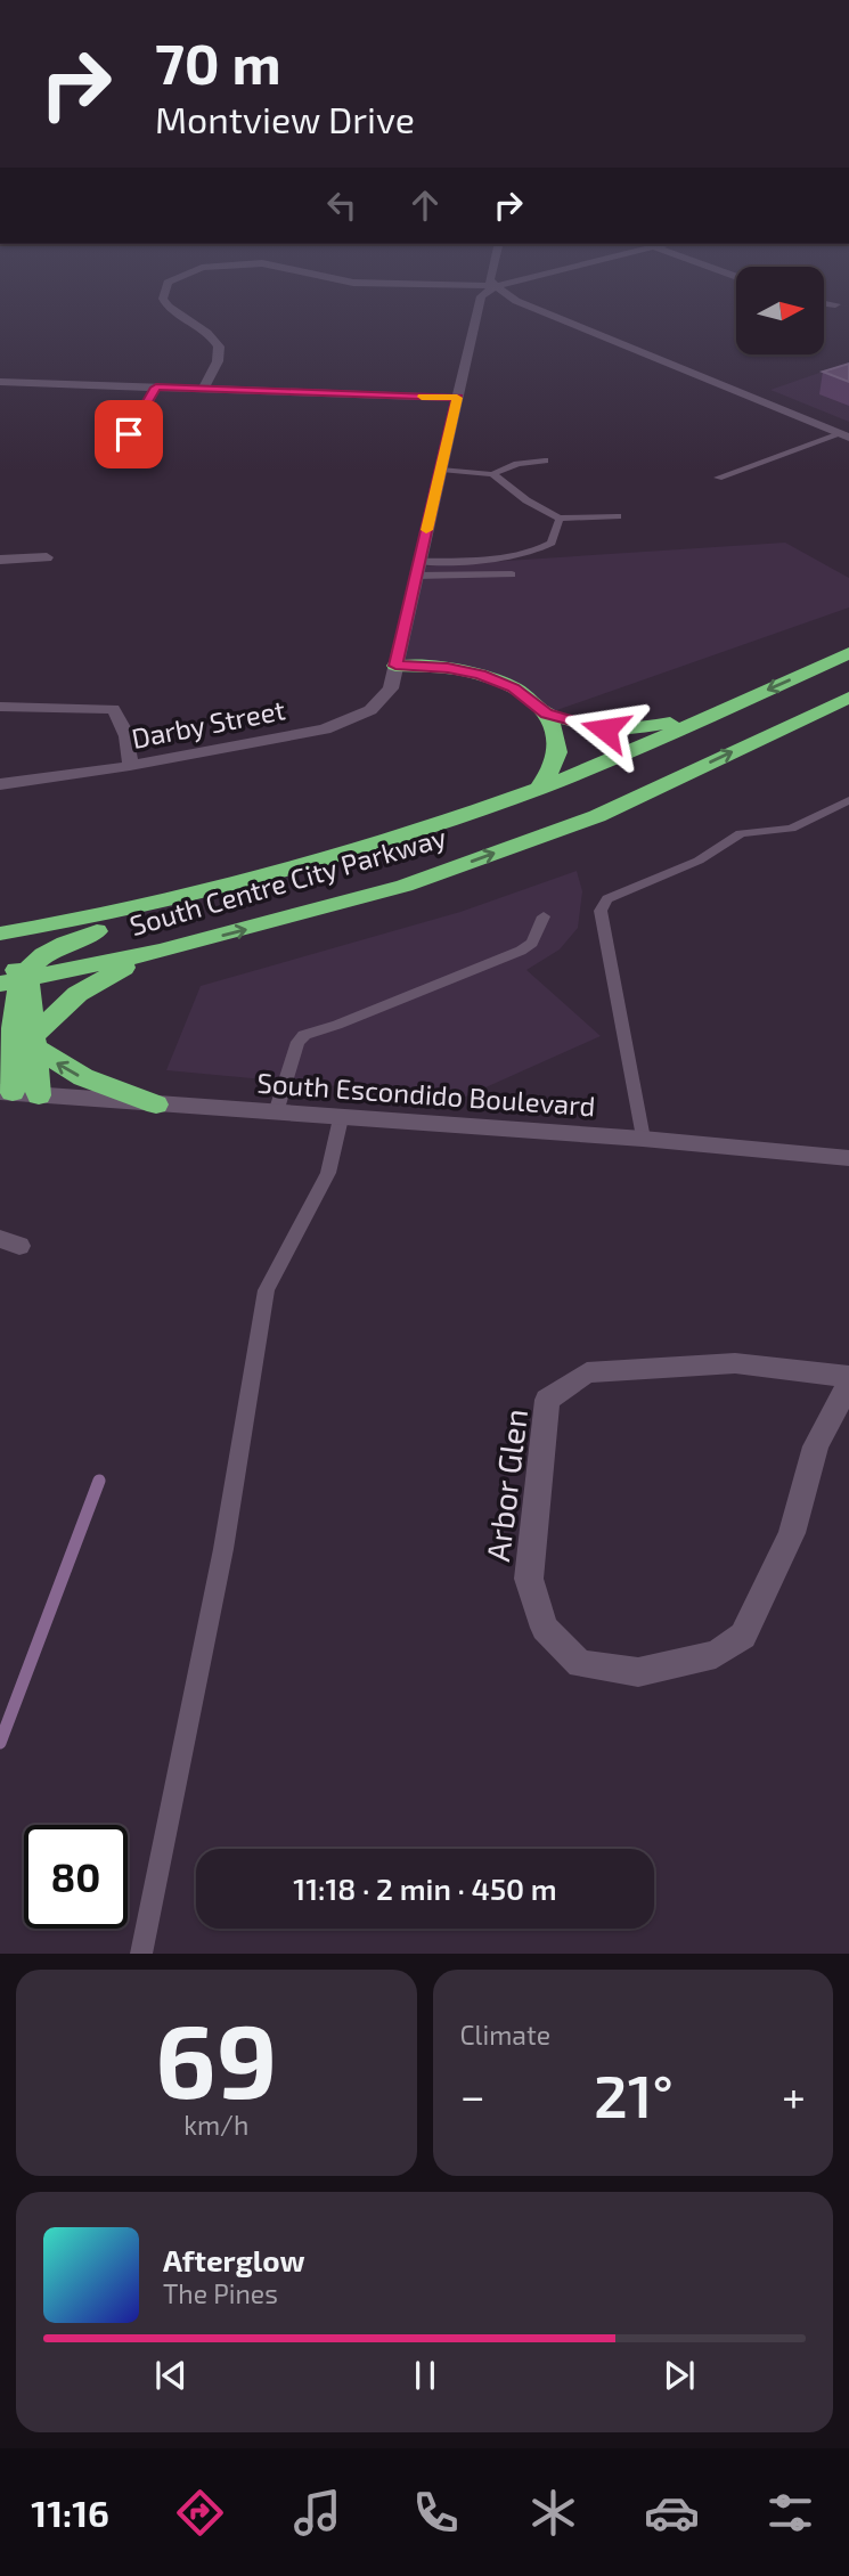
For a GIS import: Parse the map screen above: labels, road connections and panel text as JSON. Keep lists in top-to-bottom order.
{
  "streets": {
    "highway": ["South Centre City Parkway"],
    "street": ["Darby Street", "South Escondido Boulevard", "Arbor Glen"]
  },
  "north": "right",
  "page": {
    "turn": ["70 m", "Montview Drive"],
    "limit": "80",
    "trip": "11:18 · 2 min · 450 m",
    "tile": [
      ["69", "km/h"],
      "Climate"
    ],
    "heat": ["−", "21°", "+"],
    "song": ["Afterglow", "The Pines"],
    "tabs": "11:16"
  }
}
